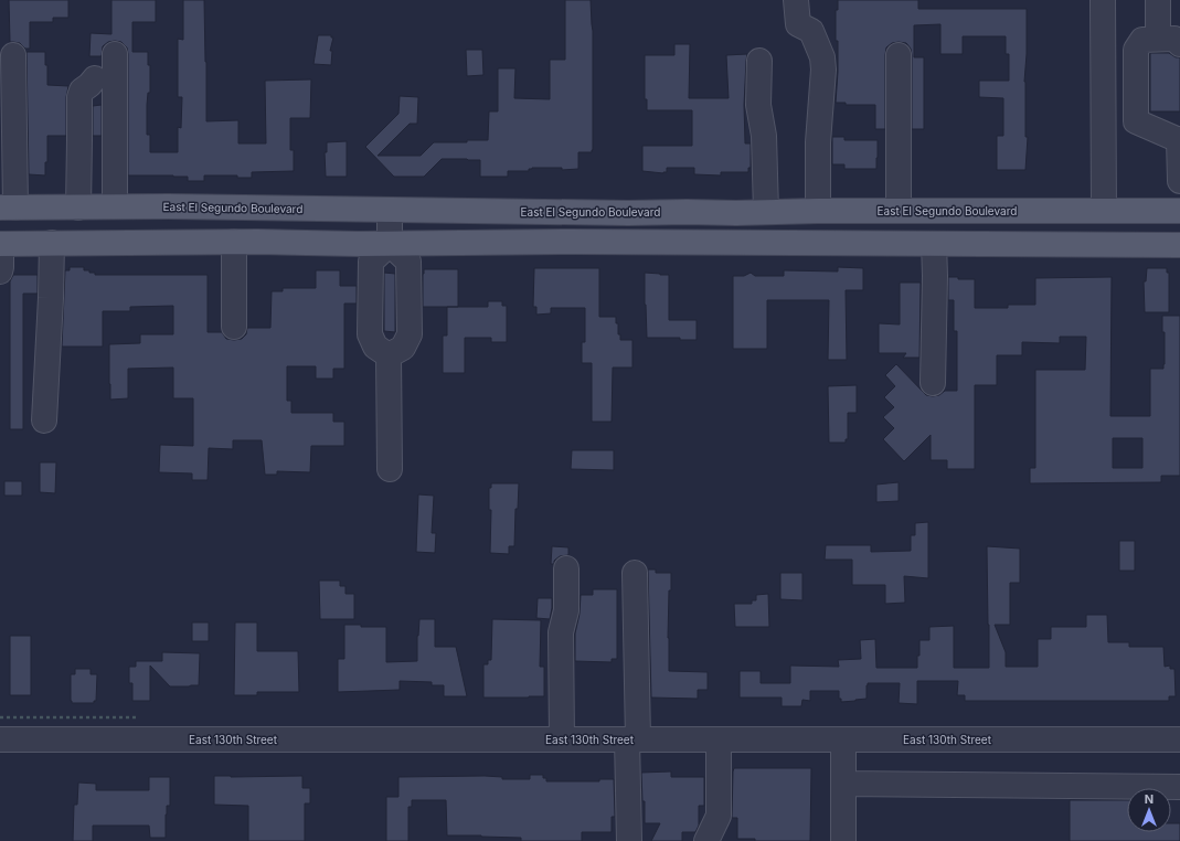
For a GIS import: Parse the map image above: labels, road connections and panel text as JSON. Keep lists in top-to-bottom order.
{
  "streets": {
    "main road": ["East El Segundo Boulevard"],
    "street": ["East 130th Street"]
  },
  "north": "top"
}
